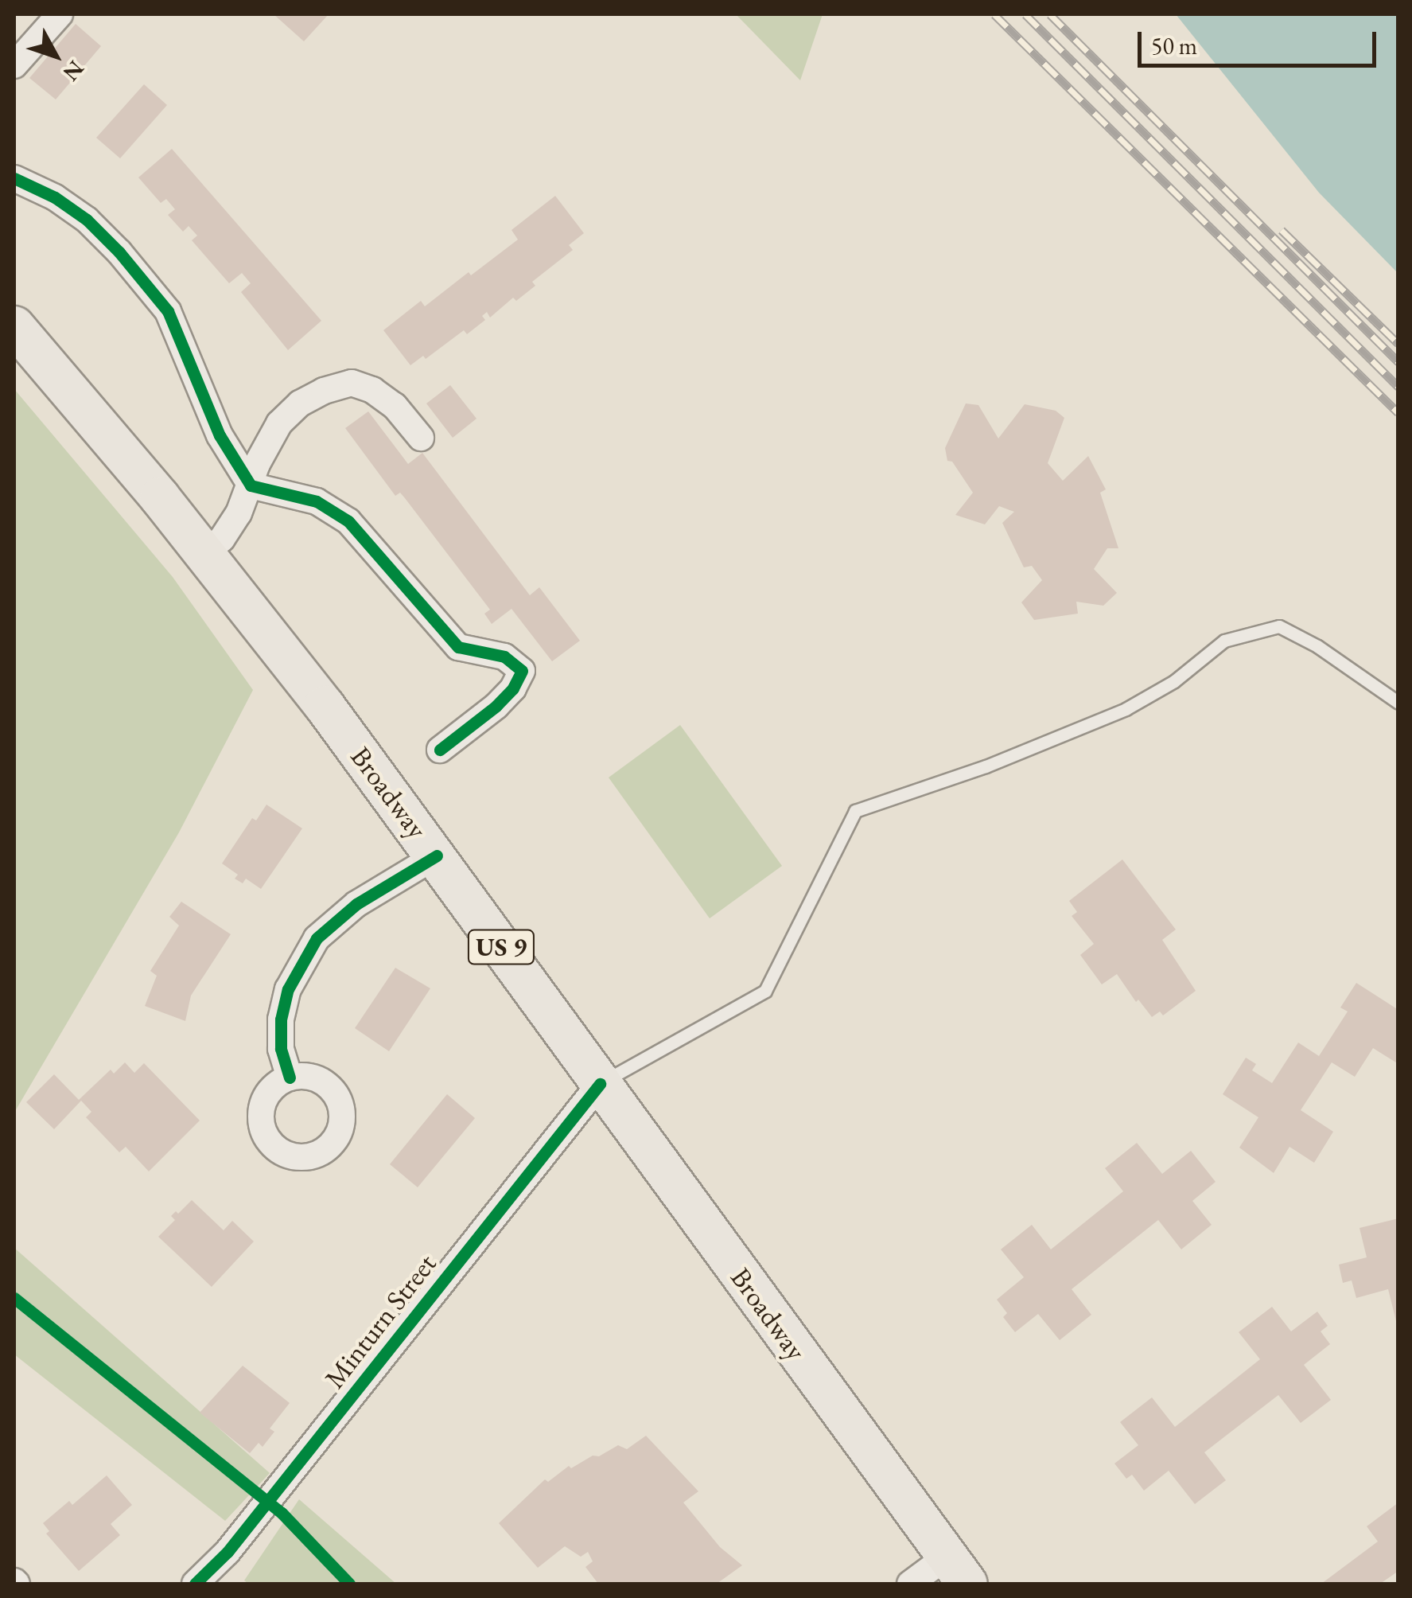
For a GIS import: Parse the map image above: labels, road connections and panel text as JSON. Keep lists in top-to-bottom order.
{
  "streets": {
    "main road": ["Broadway", "US 9"],
    "street": ["Minturn Street"]
  },
  "crossings": [
    ["Broadway", "Minturn Street"]
  ],
  "scale_bar": "50 m",
  "north": "bottom right"
}
